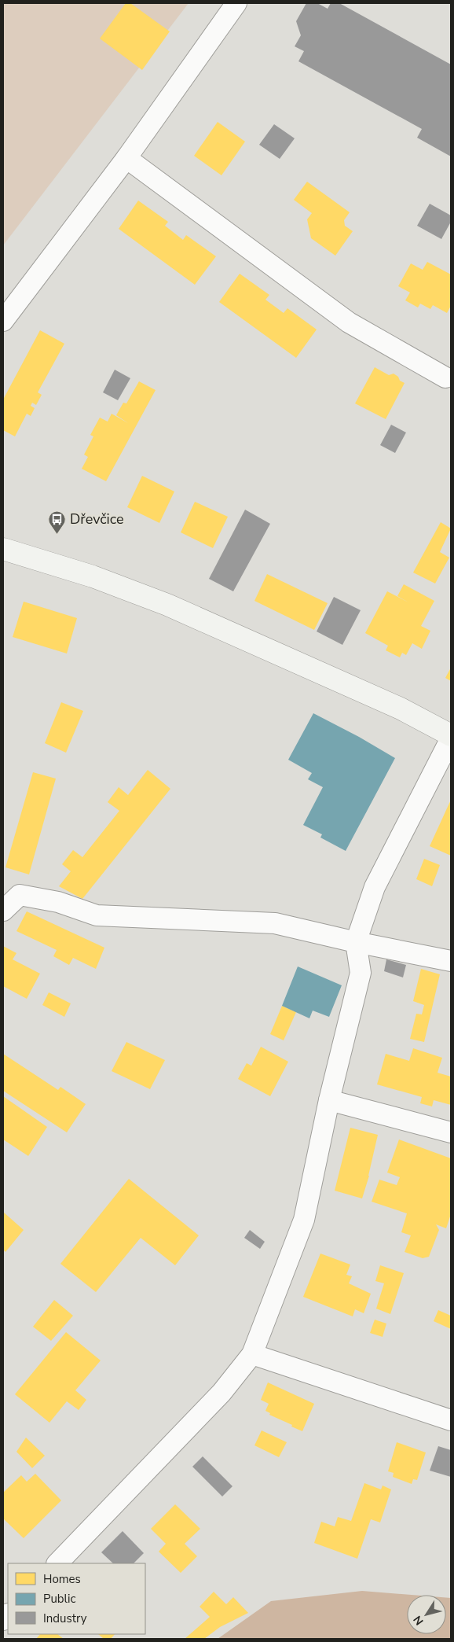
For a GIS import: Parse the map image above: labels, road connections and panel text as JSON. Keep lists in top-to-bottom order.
{
  "places": {
    "bus stop": ["Dřevčice"]
  },
  "legend": ["Homes", "Public", "Industry"],
  "north": "bottom left"
}
